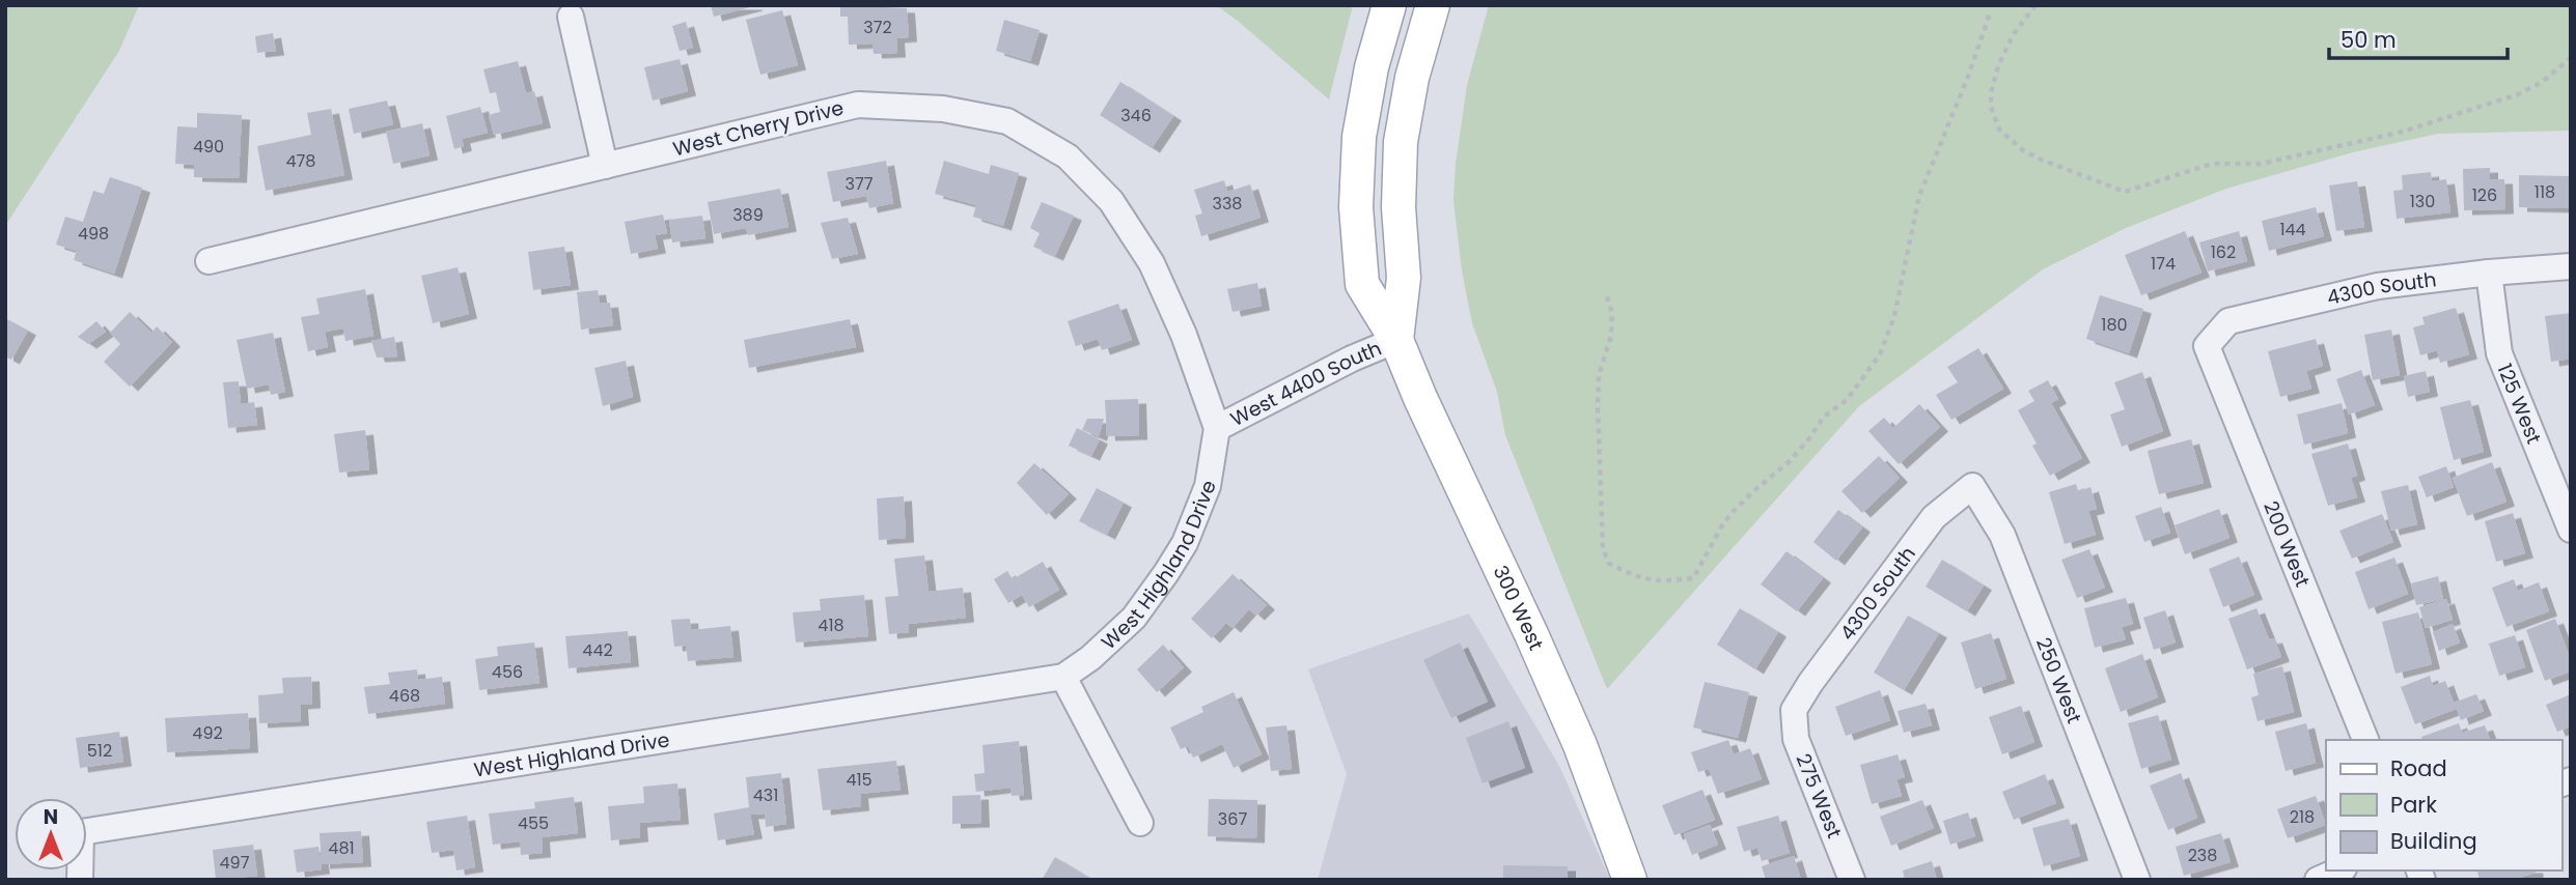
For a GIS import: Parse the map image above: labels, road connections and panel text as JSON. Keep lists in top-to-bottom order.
{
  "streets": {
    "main road": ["300 West"],
    "street": [
      "West Cherry Drive",
      "4300 South",
      "West 4400 South",
      "125 West",
      "200 West",
      "West Highland Drive",
      "250 West",
      "275 West"
    ]
  },
  "crossings": [
    ["West Cherry Drive", "West 4400 South"],
    ["West Cherry Drive", "West Highland Drive"],
    ["4300 South", "125 West"],
    ["4300 South", "200 West"],
    ["4300 South", "250 West"],
    ["4300 South", "275 West"],
    ["West 4400 South", "West Highland Drive"],
    ["West 4400 South", "300 West"]
  ],
  "house_numbers": [
    "372",
    "346",
    "490",
    "478",
    "377",
    "118",
    "126",
    "130",
    "338",
    "389",
    "144",
    "498",
    "162",
    "174",
    "180",
    "418",
    "442",
    "456",
    "468",
    "492",
    "512",
    "415",
    "431",
    "218",
    "367",
    "455",
    "481",
    "238",
    "497"
  ],
  "legend": ["Road", "Park", "Building"],
  "scale_bar": "50 m",
  "north": "top"
}
